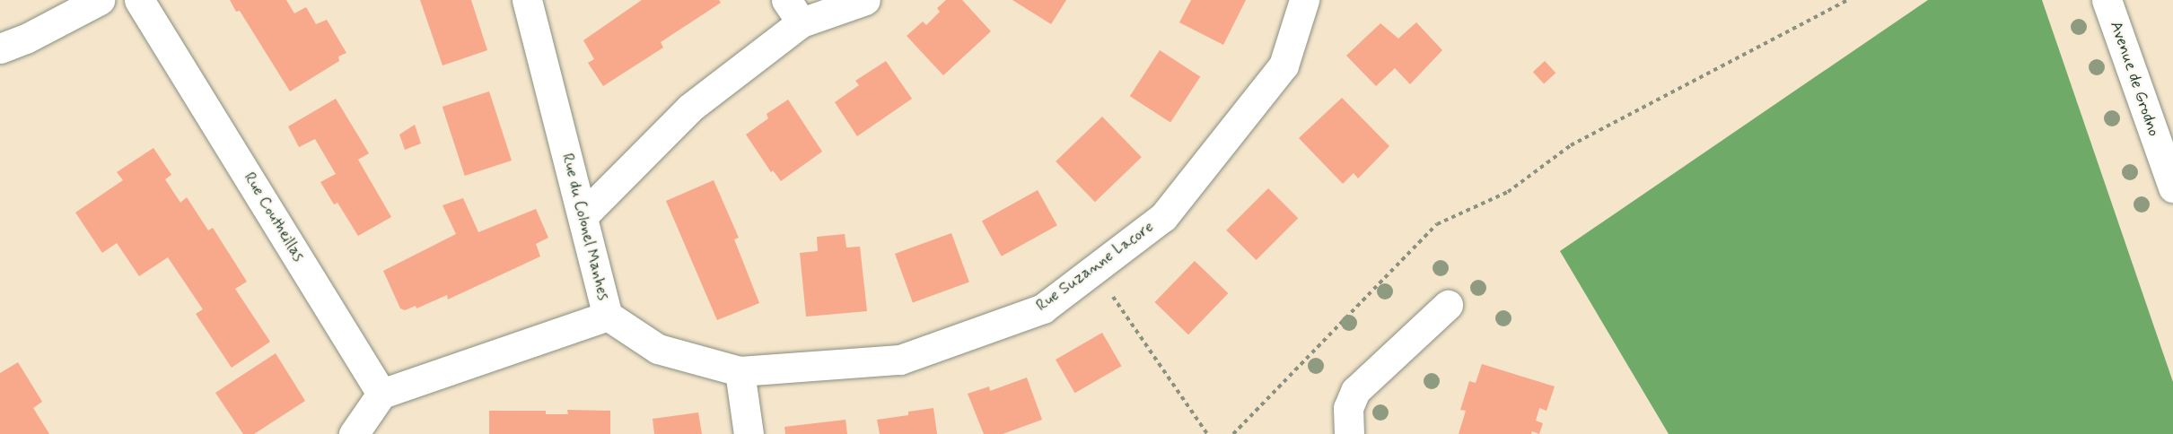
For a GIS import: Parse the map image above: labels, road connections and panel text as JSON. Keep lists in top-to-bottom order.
{
  "streets": {
    "street": [
      "Avenue de Grodno",
      "Rue Coutheillas",
      "Rue du Colonel Manhes",
      "Rue Suzanne Lacore"
    ]
  },
  "crossings": [
    ["Rue Coutheillas", "Rue du Colonel Manhes"],
    ["Rue du Colonel Manhes", "Rue Suzanne Lacore"]
  ]
}
